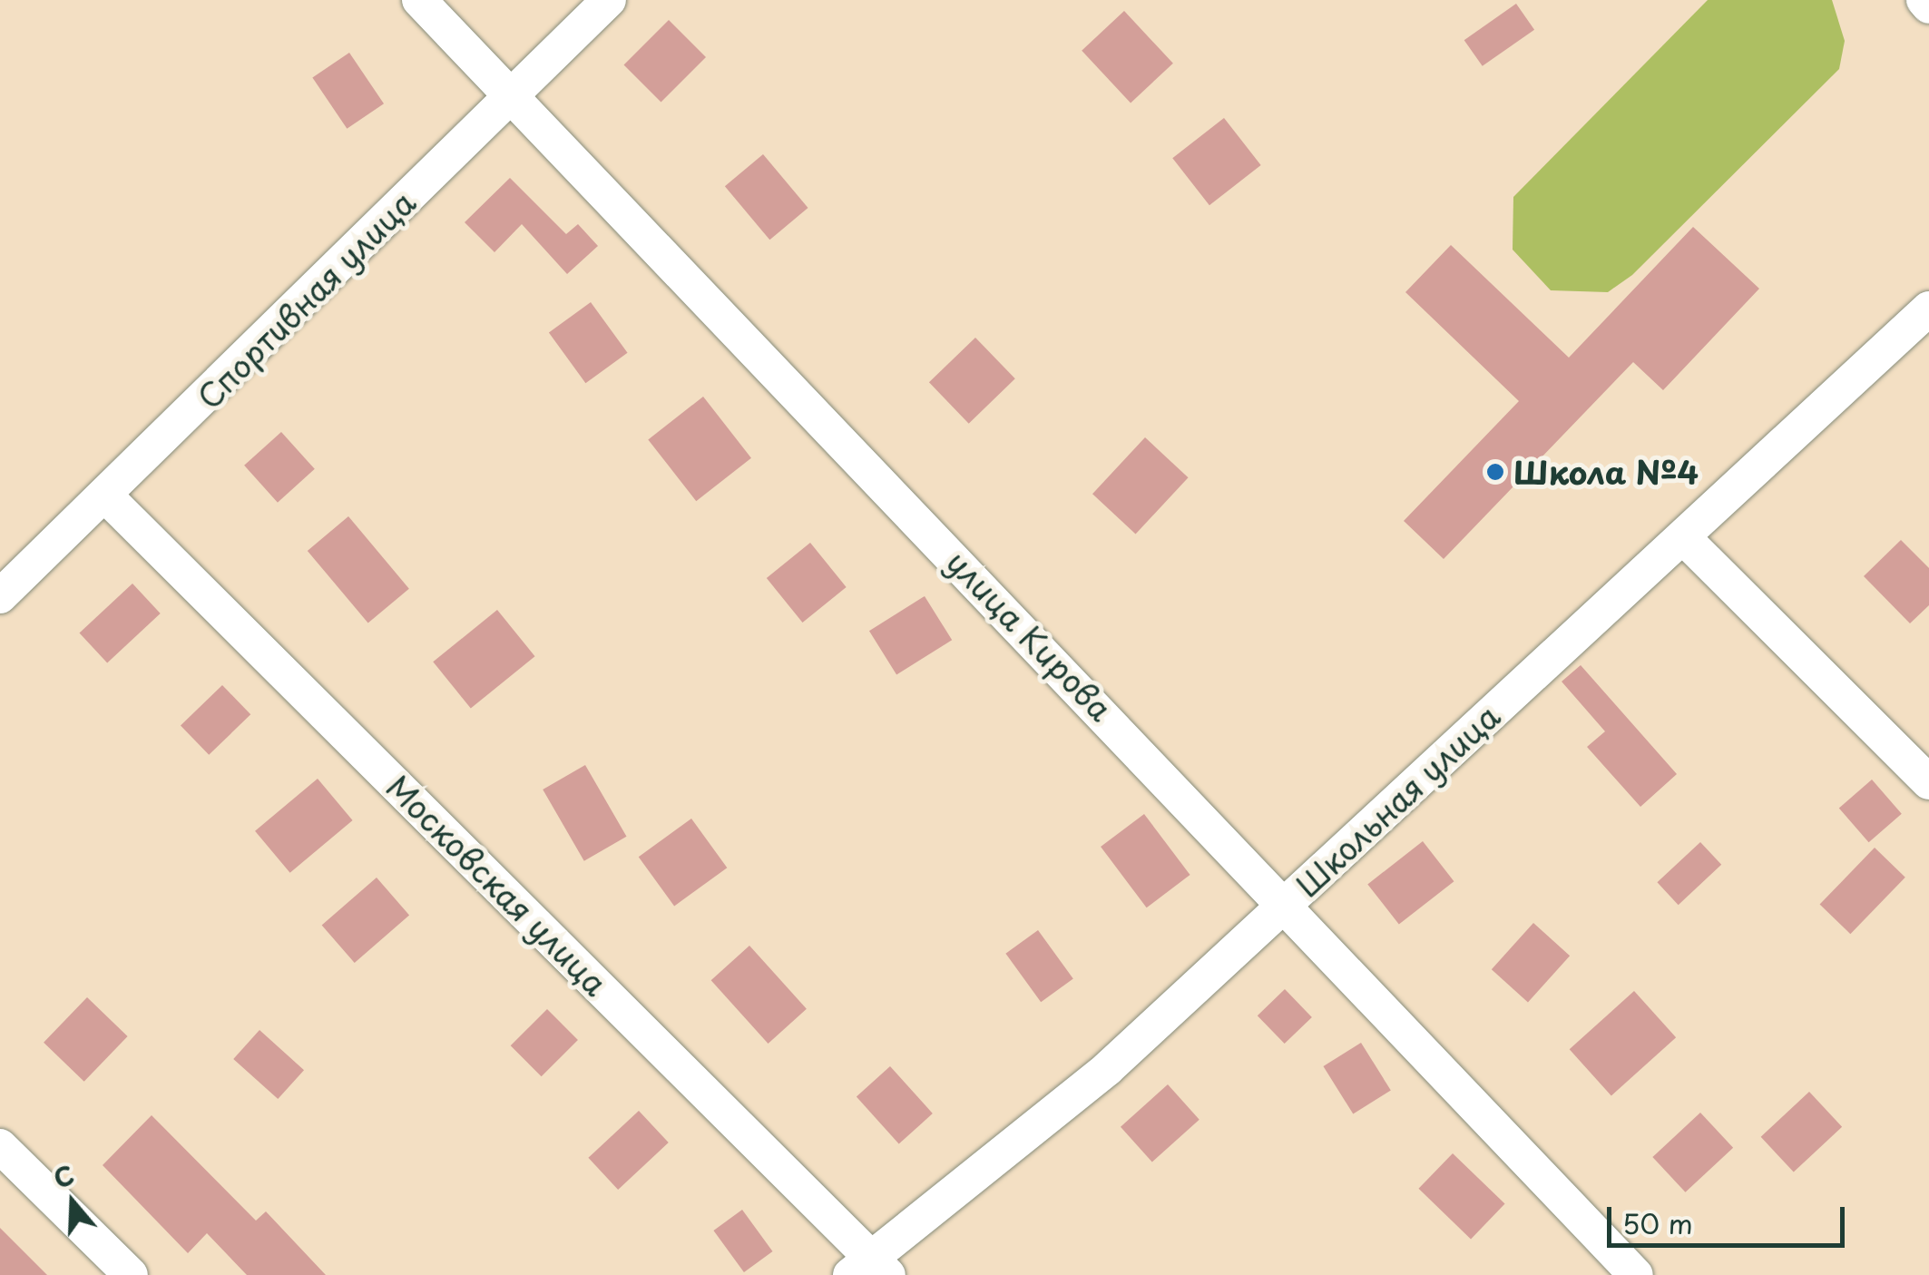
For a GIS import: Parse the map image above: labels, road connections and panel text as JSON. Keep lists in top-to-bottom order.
{
  "streets": {
    "street": [
      "Спортивная улица",
      "улица Кирова",
      "Школьная улица",
      "Московская улица"
    ]
  },
  "crossings": [
    ["Спортивная улица", "улица Кирова"],
    ["Спортивная улица", "Московская улица"],
    ["улица Кирова", "Школьная улица"],
    ["Школьная улица", "Московская улица"]
  ],
  "places": ["Школа №4"],
  "scale_bar": "50 m",
  "north": "top"
}
